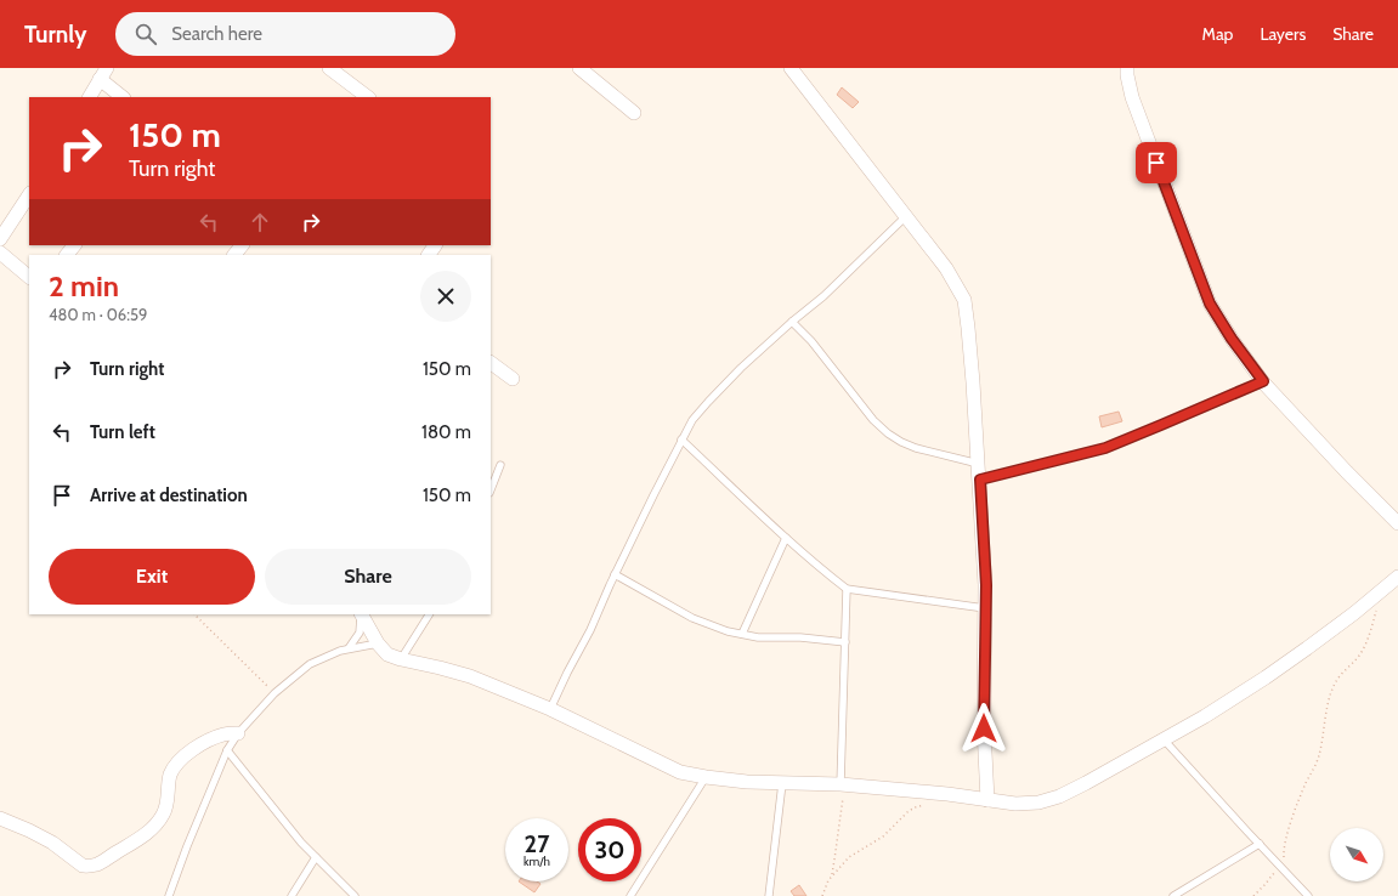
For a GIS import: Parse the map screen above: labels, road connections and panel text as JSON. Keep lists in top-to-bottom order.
{
  "north": "bottom right",
  "page": {
    "header": "Turnly",
    "search": "Search here",
    "nav": ["Map", "Layers", "Share"],
    "turn": ["150 m", "Turn right"],
    "heading": ["2 min", "480 m · 06:59"],
    "list": [
      {
        "name": "Turn right",
        "value": "150 m"
      },
      {
        "name": "Turn left",
        "value": "180 m"
      },
      {
        "name": "Arrive at destination",
        "value": "150 m"
      }
    ],
    "buttons": ["Exit", "Share"],
    "speed": "27 km/h",
    "limit": "30"
  }
}
